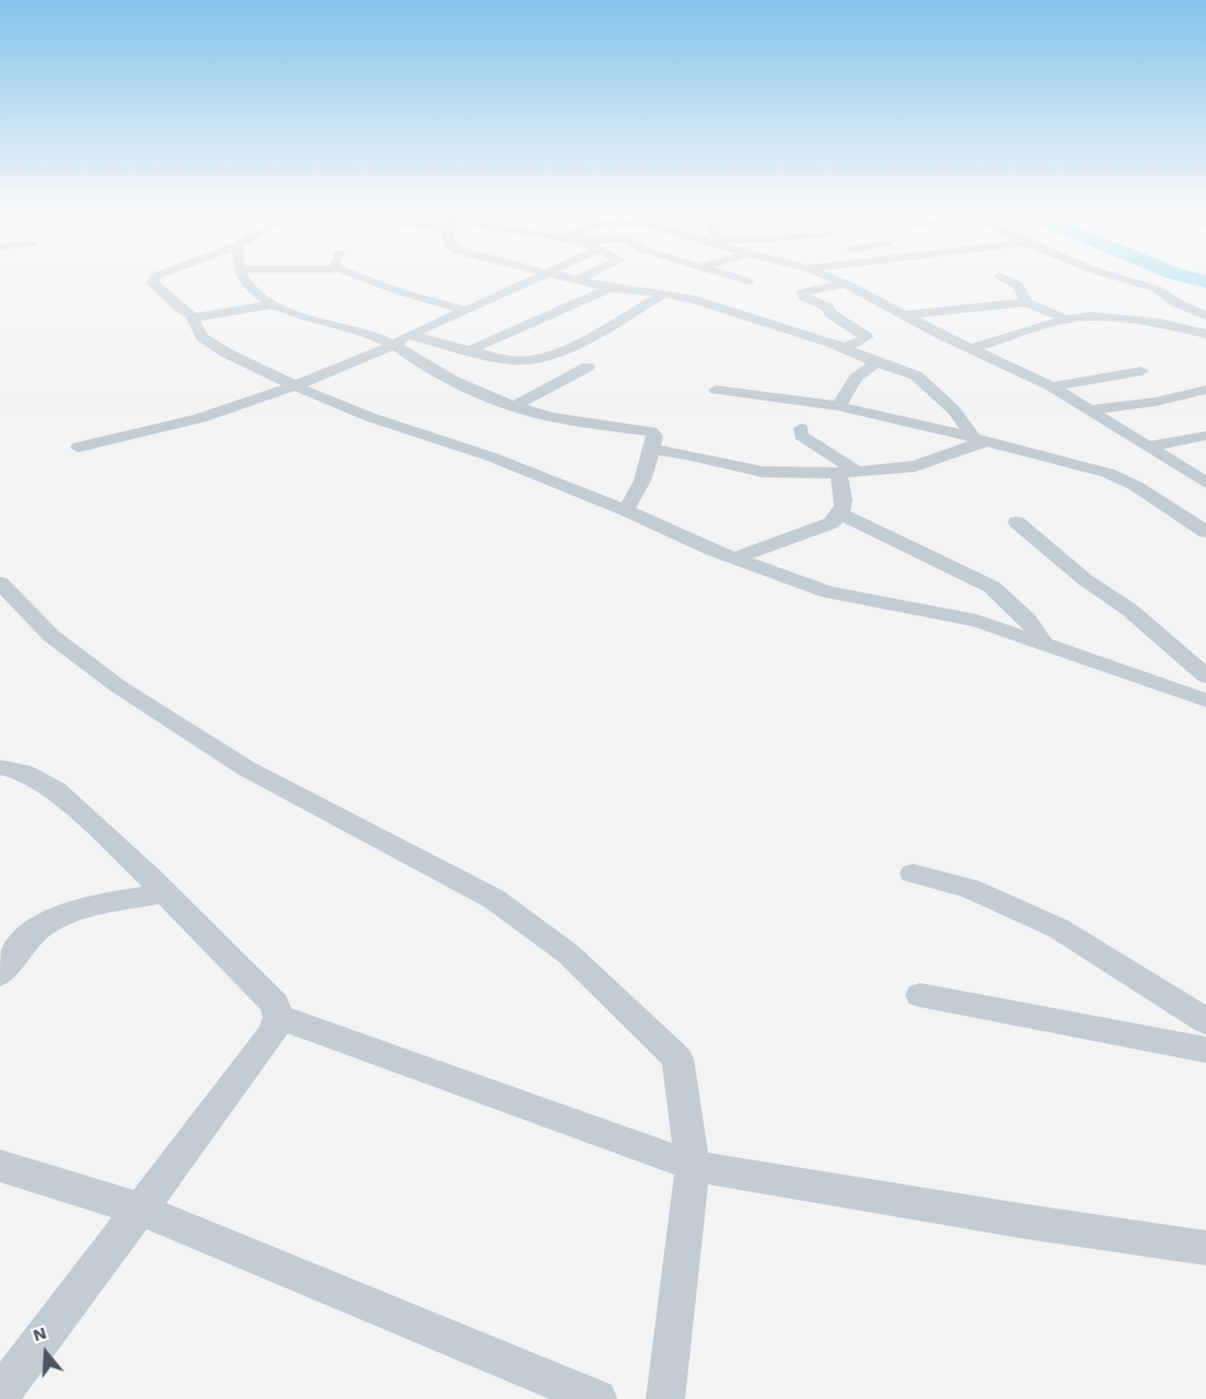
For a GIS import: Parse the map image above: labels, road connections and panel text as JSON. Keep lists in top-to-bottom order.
{
  "north": "top"
}
